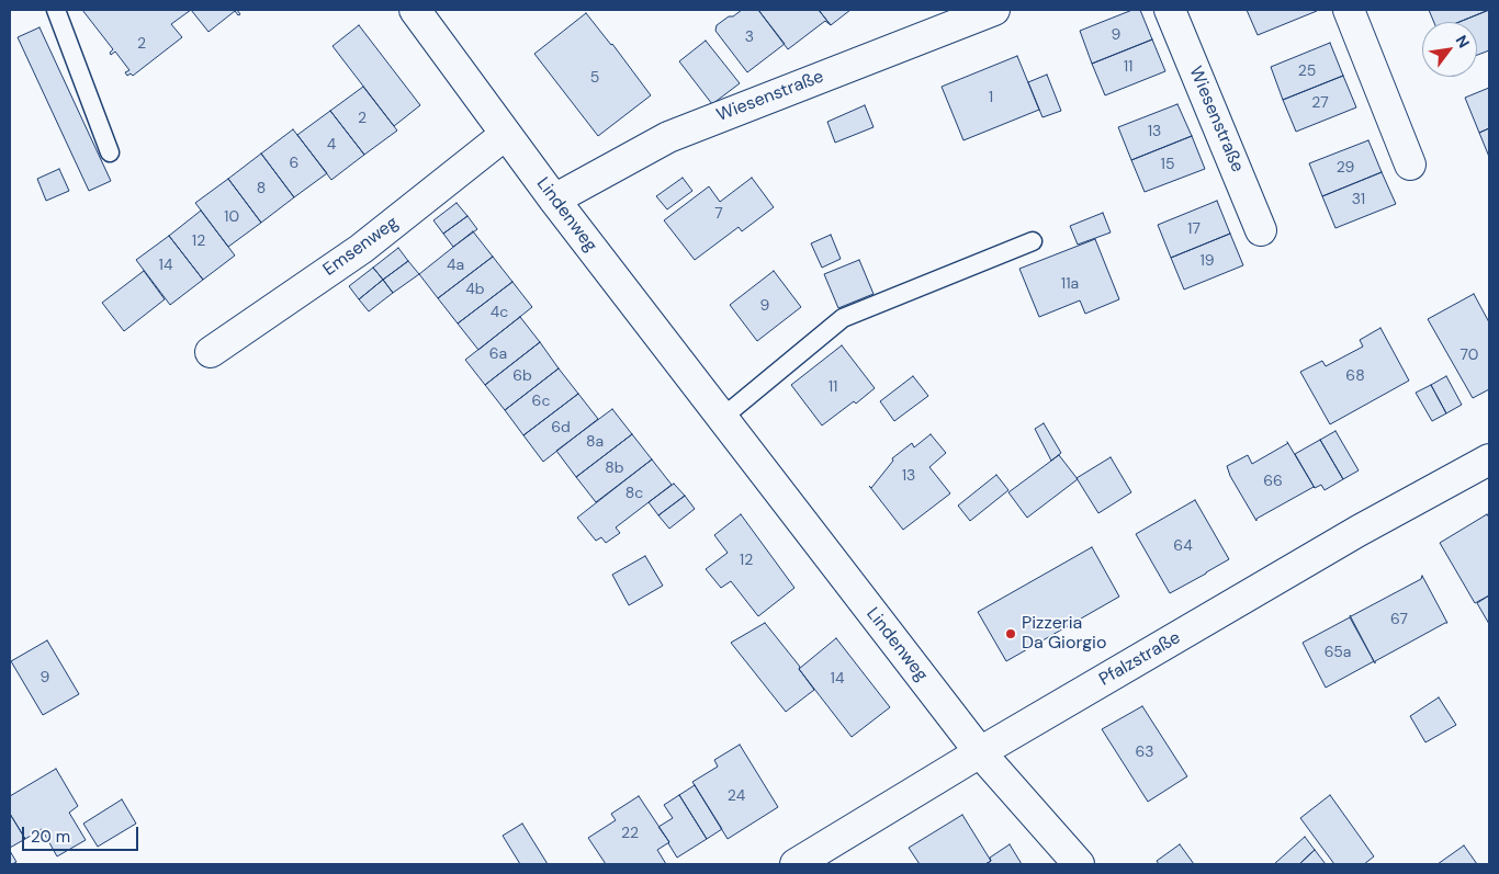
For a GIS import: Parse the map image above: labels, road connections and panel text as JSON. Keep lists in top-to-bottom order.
{
  "streets": {
    "street": [
      "Wiesenstraße",
      "Lindenweg",
      "Emsenweg",
      "Pfalzstraße"
    ]
  },
  "crossings": [
    ["Wiesenstraße", "Lindenweg"],
    ["Lindenweg", "Emsenweg"],
    ["Lindenweg", "Pfalzstraße"]
  ],
  "places": ["Pizzeria Da Giorgio"],
  "house_numbers": [
    "9",
    "3",
    "2",
    "11",
    "25",
    "5",
    "1",
    "27",
    "2",
    "13",
    "4",
    "6",
    "15",
    "29",
    "8",
    "31",
    "7",
    "10",
    "17",
    "12",
    "19",
    "14",
    "4a",
    "11a",
    "4b",
    "9",
    "4c",
    "6a",
    "70",
    "6b",
    "68",
    "11",
    "6c",
    "6d",
    "8a",
    "8b",
    "13",
    "66",
    "8c",
    "64",
    "12",
    "67",
    "65a",
    "9",
    "14",
    "63",
    "24",
    "22"
  ],
  "scale_bar": "20 m",
  "north": "top right"
}
